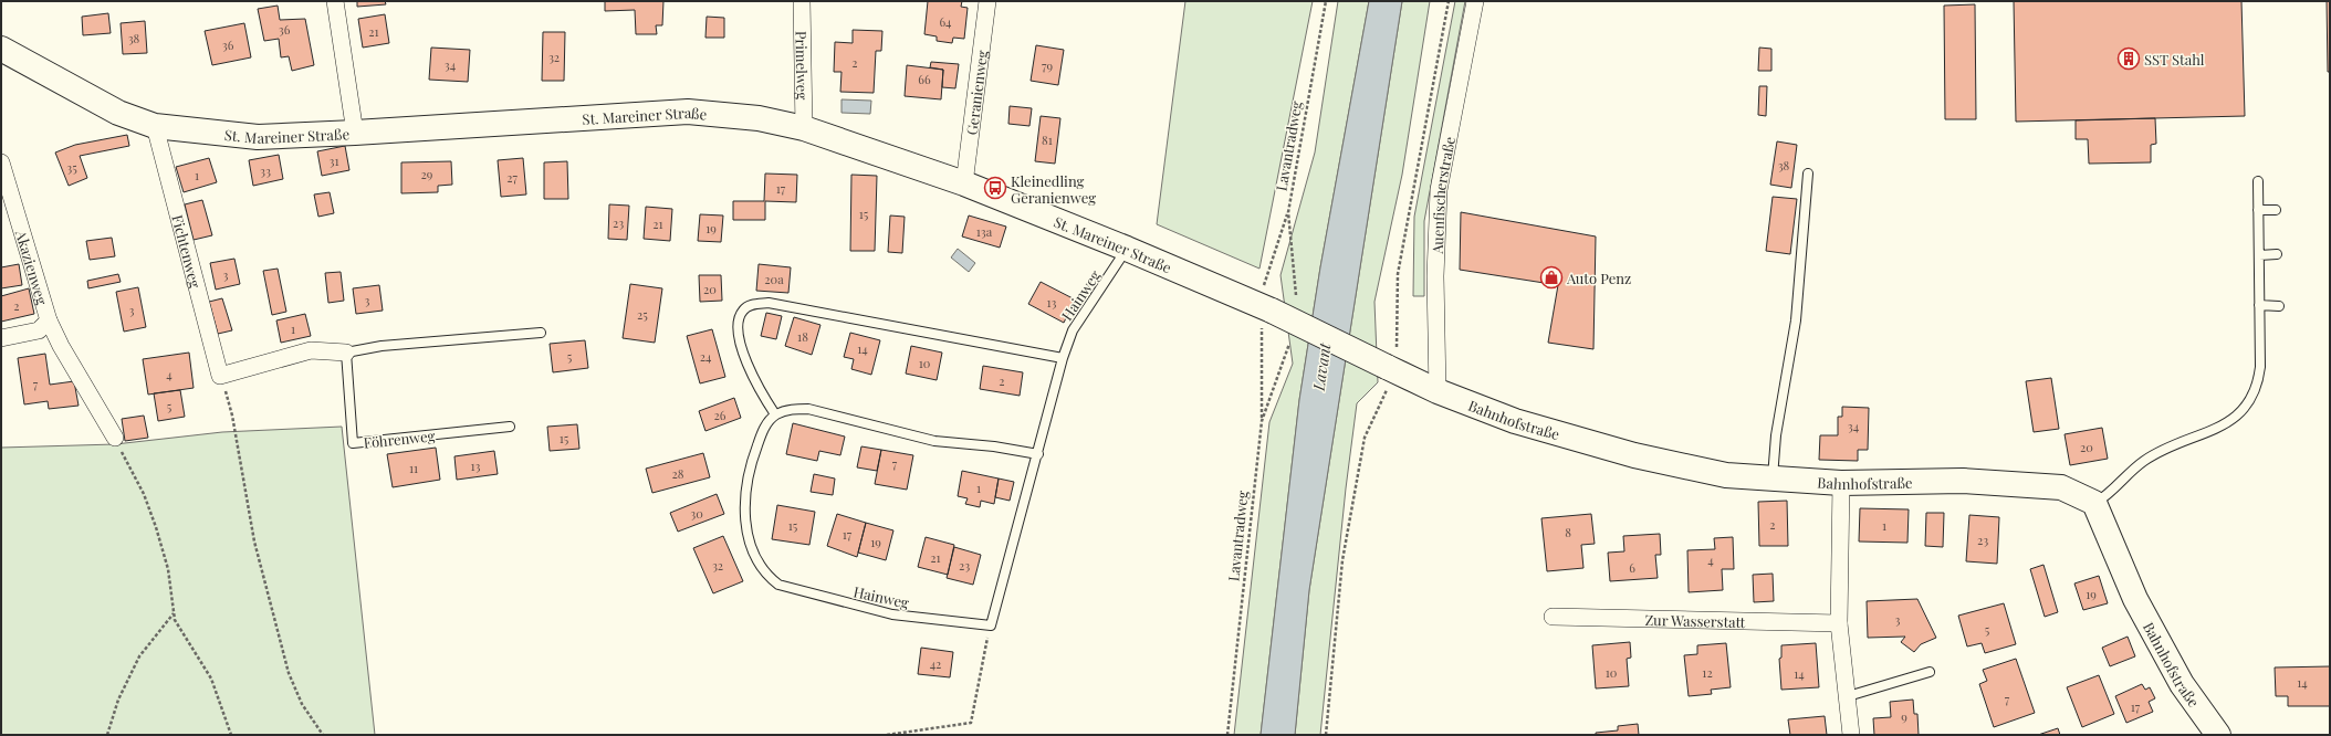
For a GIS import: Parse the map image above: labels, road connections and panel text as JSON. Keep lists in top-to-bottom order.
{
  "streets": {
    "street": [
      "Primelweg",
      "Geranienweg",
      "St. Mareiner Straße",
      "Auenfischerstraße",
      "Fichtenweg",
      "Akazienweg",
      "Bahnhofstraße",
      "Zur Wasserstatt"
    ],
    "lane": ["Hainweg", "Föhrenweg"],
    "path": ["Lavantradweg"]
  },
  "crossings": [
    ["Primelweg", "St. Mareiner Straße"],
    ["Geranienweg", "St. Mareiner Straße"],
    ["St. Mareiner Straße", "Fichtenweg"],
    ["St. Mareiner Straße", "Hainweg"],
    ["St. Mareiner Straße", "Bahnhofstraße"],
    ["Auenfischerstraße", "Bahnhofstraße"]
  ],
  "water": ["Lavant"],
  "places": {
    "building": ["SST Stahl"],
    "bus stop": ["Kleinedling Geranienweg"],
    "shop": ["Auto Penz"]
  },
  "house_numbers": [
    "64",
    "36",
    "21",
    "38",
    "36",
    "32",
    "2",
    "34",
    "79",
    "66",
    "81",
    "31",
    "38",
    "35",
    "33",
    "29",
    "1",
    "27",
    "17",
    "15",
    "23",
    "21",
    "19",
    "13a",
    "3",
    "20a",
    "20",
    "3",
    "13",
    "2",
    "3",
    "25",
    "1",
    "18",
    "14",
    "5",
    "24",
    "10",
    "4",
    "2",
    "7",
    "5",
    "26",
    "34",
    "15",
    "20",
    "7",
    "13",
    "11",
    "28",
    "1",
    "30",
    "2",
    "15",
    "1",
    "8",
    "17",
    "23",
    "19",
    "21",
    "4",
    "32",
    "23",
    "6",
    "19",
    "3",
    "5",
    "42",
    "10",
    "12",
    "14",
    "14",
    "7",
    "17",
    "9"
  ]
}
